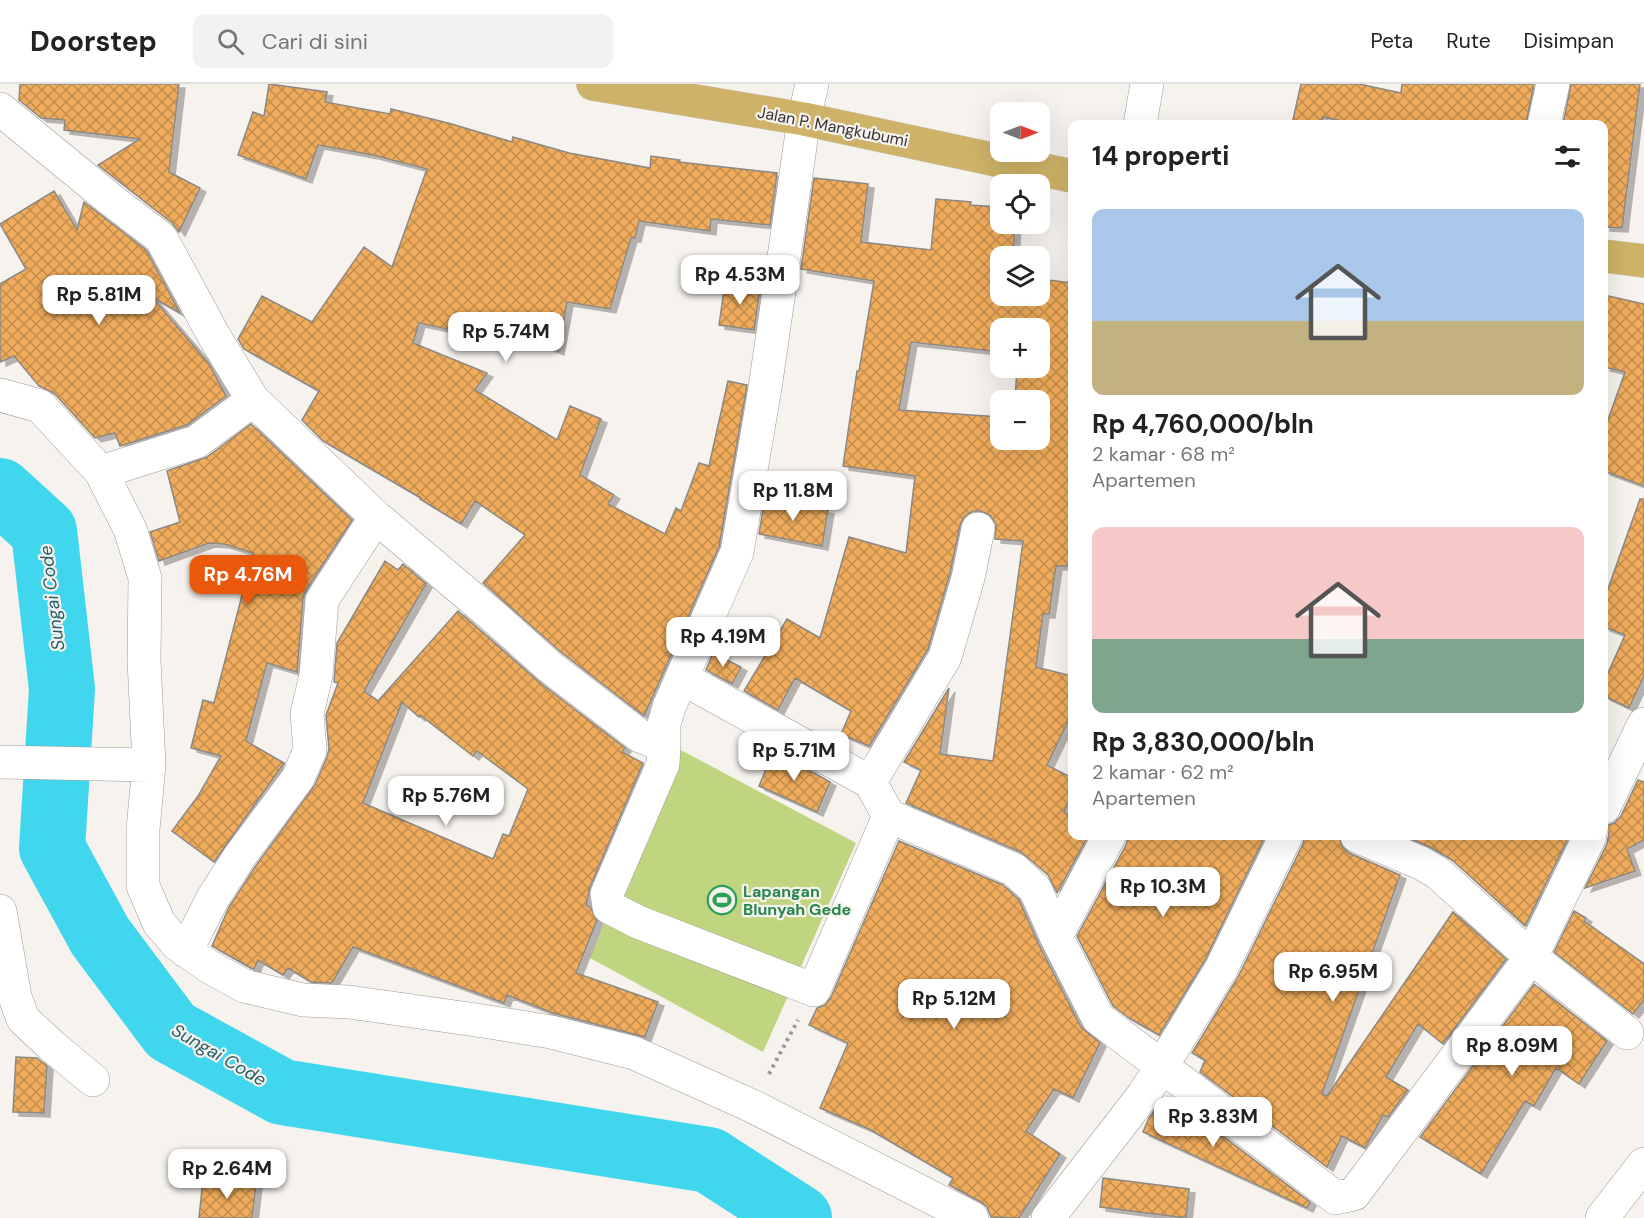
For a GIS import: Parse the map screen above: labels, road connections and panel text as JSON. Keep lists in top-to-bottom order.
{
  "streets": {
    "main road": ["Jalan P. Mangkubumi"]
  },
  "water": ["Sungai Code"],
  "places": {
    "sports": ["Lapangan Blunyah Gede"]
  },
  "north": "right",
  "page": {
    "header": "Doorstep",
    "search": "Cari di sini",
    "nav": ["Peta", "Rute", "Disimpan"],
    "map_buttons": ["+", "−"],
    "heading": "14 properti",
    "list": [
      {
        "name": "Rp 4,760,000/bln",
        "note": "2 kamar · 68 m² · Apartemen"
      },
      {
        "name": "Rp 3,830,000/bln",
        "note": "2 kamar · 62 m² · Apartemen"
      }
    ],
    "price": [
      "Rp 4.53M",
      "Rp 5.81M",
      "Rp 5.74M",
      "Rp 11.8M",
      "Rp 4.76M",
      "Rp 4.19M",
      "Rp 5.71M",
      "Rp 5.76M",
      "Rp 10.3M",
      "Rp 6.95M",
      "Rp 5.12M",
      "Rp 8.09M",
      "Rp 3.83M",
      "Rp 2.64M"
    ]
  }
}
